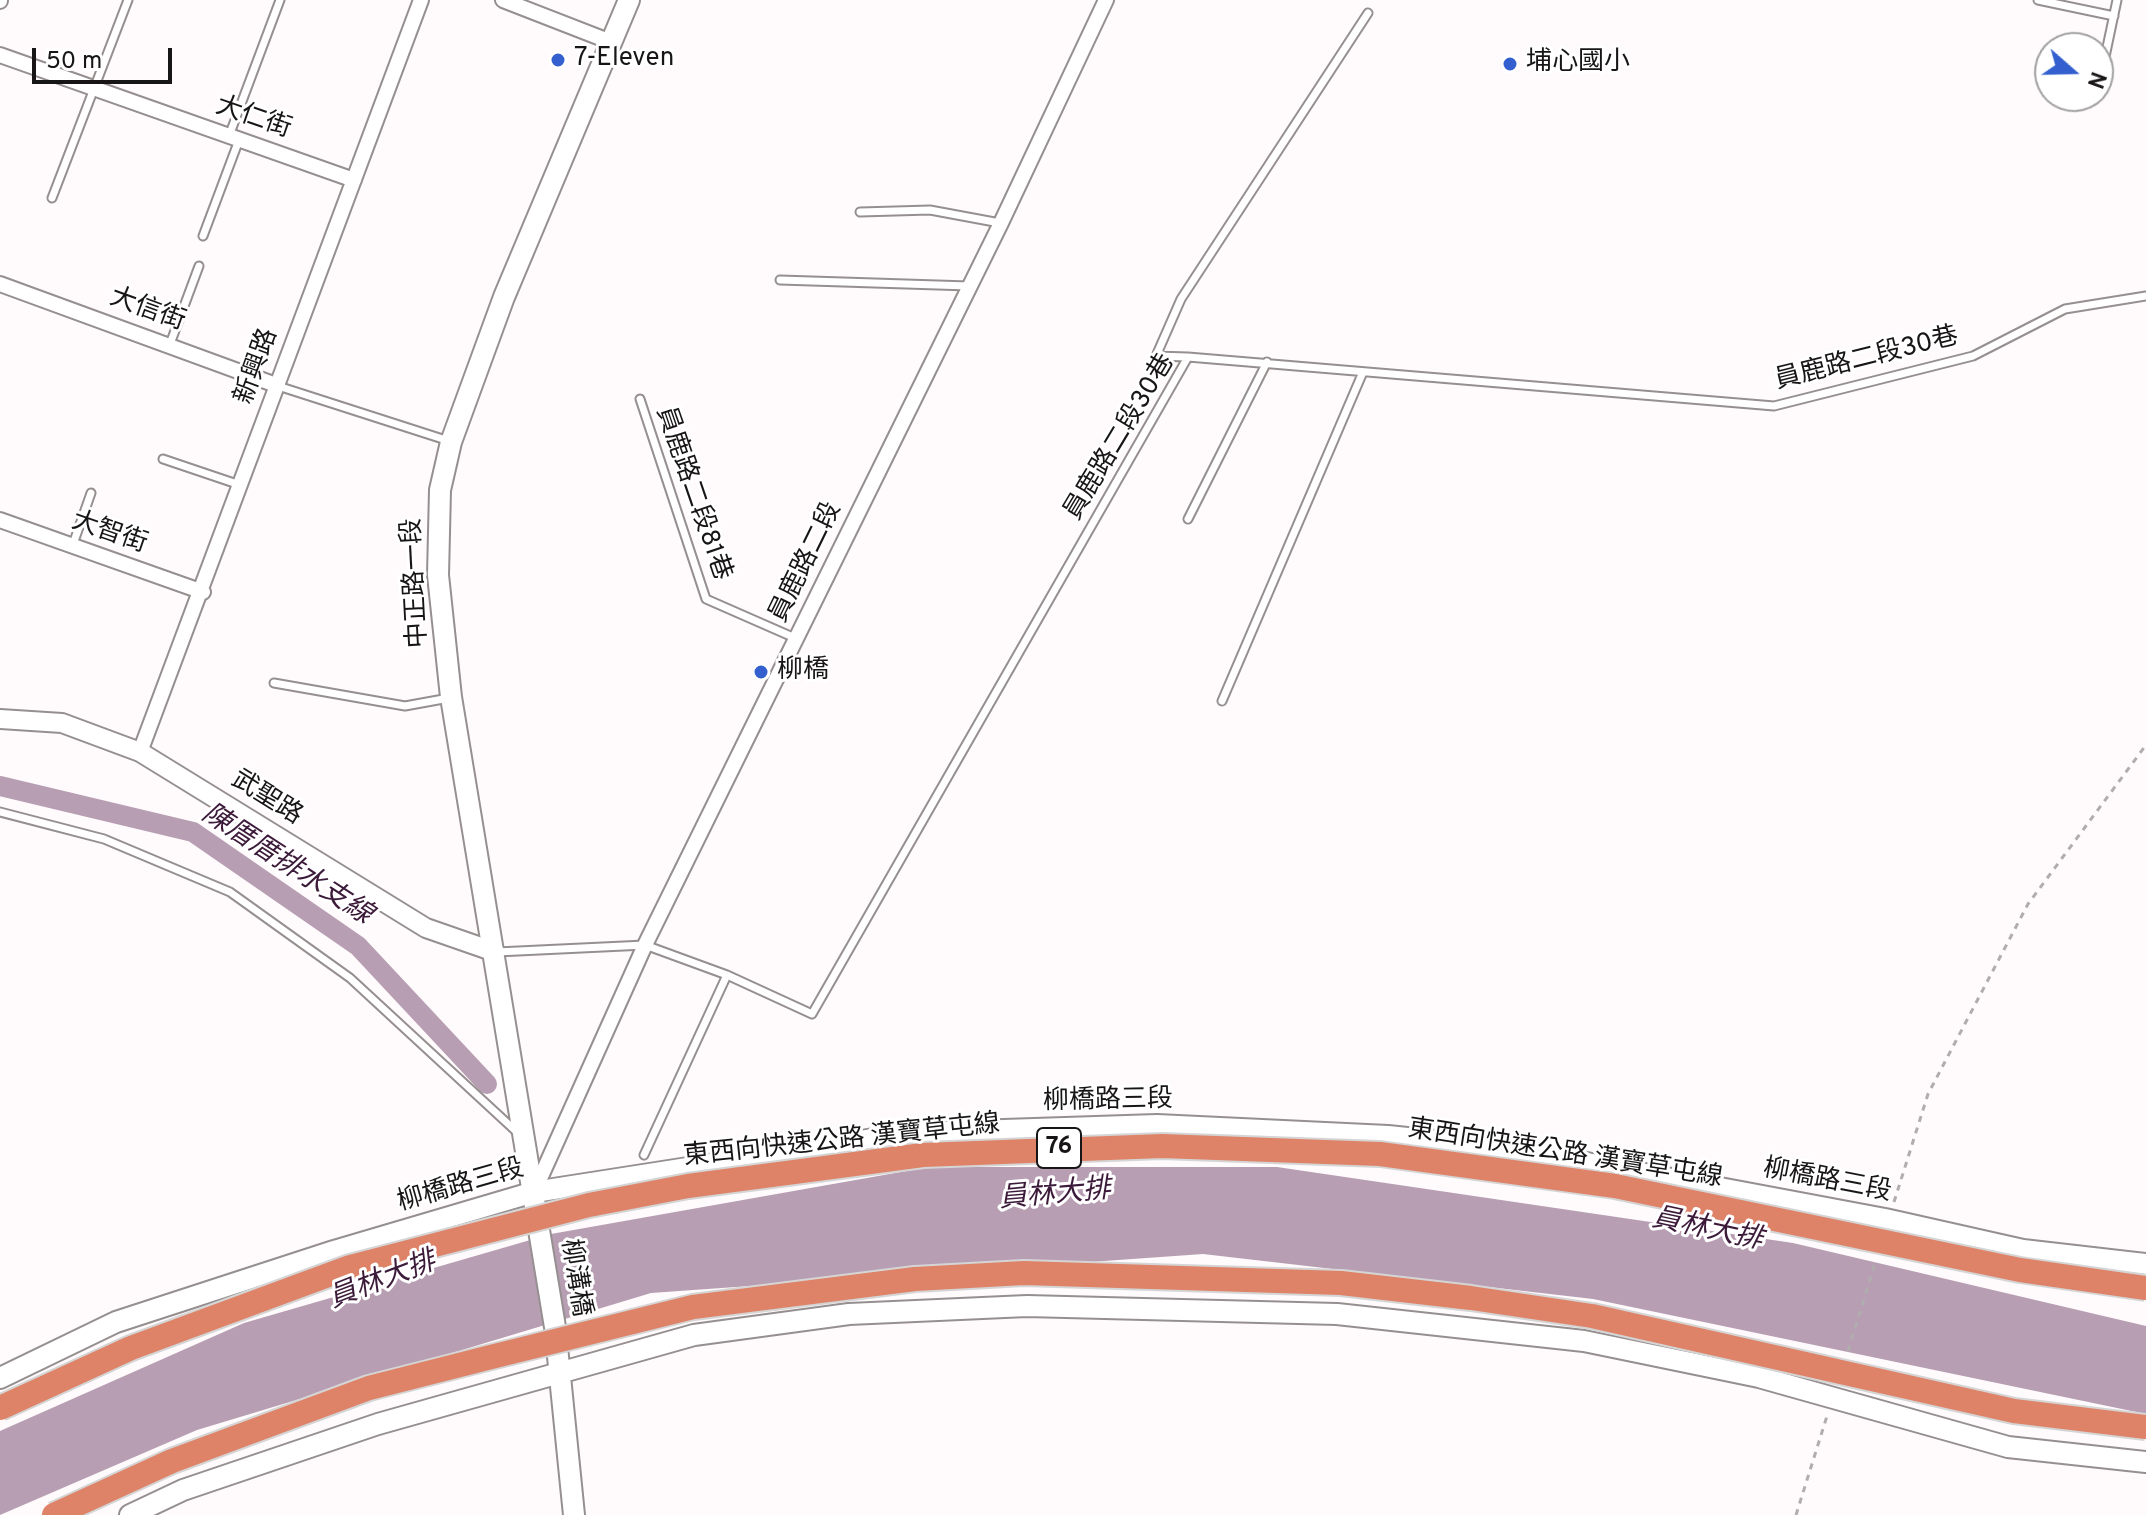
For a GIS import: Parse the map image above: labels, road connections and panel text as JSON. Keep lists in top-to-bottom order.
{
  "streets": {
    "highway": ["東西向快速公路 漢寶草屯線", "76"],
    "main road": ["中正路一段", "柳橋路三段", "柳溝橋"],
    "street": [
      "大仁街",
      "大信街",
      "新興路",
      "大智街",
      "員鹿路二段",
      "武聖路"
    ],
    "lane": ["員鹿路二段30巷", "員鹿路二段81巷"]
  },
  "crossings": [
    ["大仁街", "新興路"],
    ["大信街", "新興路"],
    ["員鹿路二段30巷", "員鹿路二段"],
    ["員鹿路二段30巷", "中正路一段"],
    ["員鹿路二段30巷", "武聖路"],
    ["新興路", "大智街"],
    ["新興路", "武聖路"],
    ["員鹿路二段81巷", "員鹿路二段"],
    ["員鹿路二段", "中正路一段"],
    ["員鹿路二段", "柳橋路三段"],
    ["員鹿路二段", "柳溝橋"],
    ["中正路一段", "武聖路"],
    ["中正路一段", "柳橋路三段"],
    ["中正路一段", "柳溝橋"],
    ["柳橋路三段", "柳溝橋"]
  ],
  "water": ["陳厝厝排水支線", "員林大排"],
  "places": ["7-Eleven", "埔心國小", "柳橋"],
  "scale_bar": "50 m",
  "north": "right"
}
